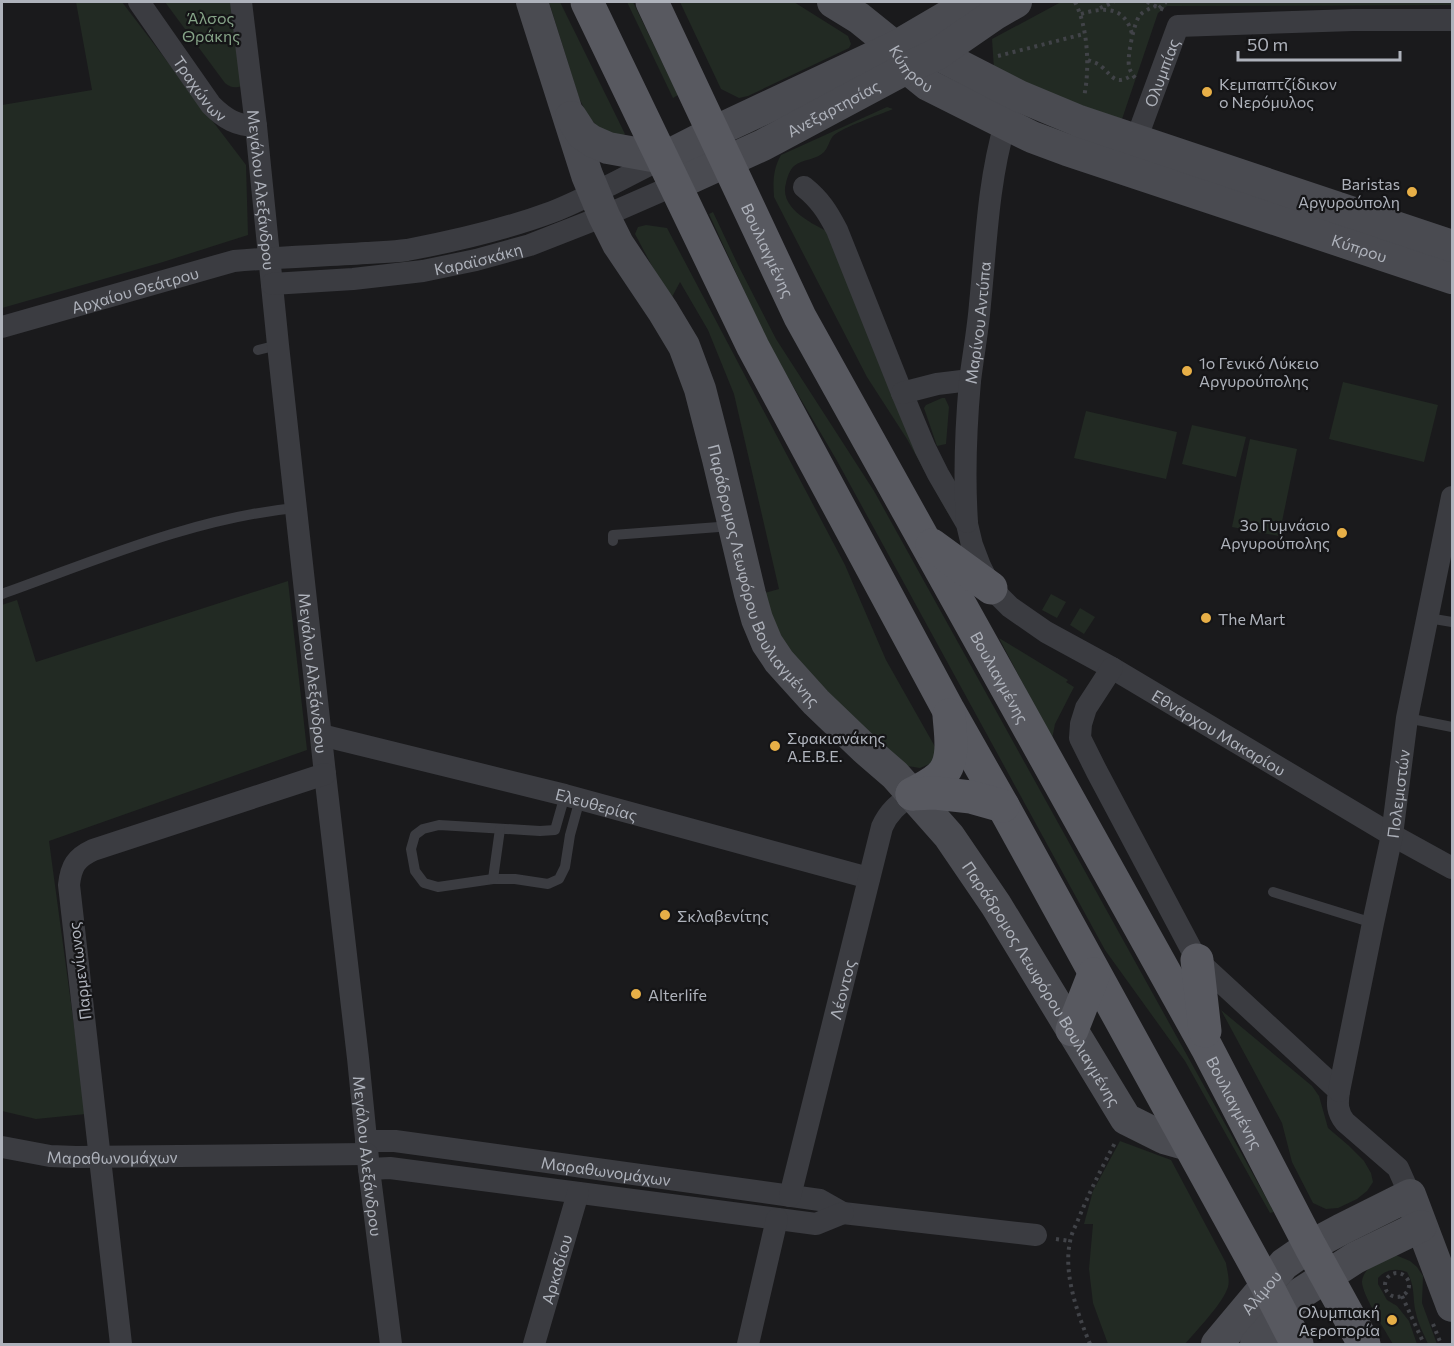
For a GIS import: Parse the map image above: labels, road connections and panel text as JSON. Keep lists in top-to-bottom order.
{
  "streets": {
    "main road": [
      "Κύπρου",
      "Ανεξαρτησίας",
      "Βουλιαγμένης",
      "Παράδρομος Λεωφόρου Βουλιαγμένης",
      "Αλίμου"
    ],
    "street": [
      "Ολυμπίας",
      "Τραχώνων",
      "Μεγάλου Αλεξάνδρου",
      "Καραϊσκάκη",
      "Αρχαίου Θεάτρου",
      "Μαρίνου Αντύπα",
      "Εθνάρχου Μακαρίου",
      "Πολεμιστών",
      "Ελευθερίας",
      "Παρμενίωνος",
      "Λέοντος",
      "Μαραθωνομάχων",
      "Αρκαδίου"
    ]
  },
  "crossings": [
    ["Κύπρου", "Ολυμπίας"],
    ["Κύπρου", "Ανεξαρτησίας"],
    ["Κύπρου", "Μαρίνου Αντύπα"],
    ["Τραχώνων", "Μεγάλου Αλεξάνδρου"],
    ["Ανεξαρτησίας", "Βουλιαγμένης"],
    ["Ανεξαρτησίας", "Καραϊσκάκη"],
    ["Μεγάλου Αλεξάνδρου", "Καραϊσκάκη"],
    ["Μεγάλου Αλεξάνδρου", "Αρχαίου Θεάτρου"],
    ["Μεγάλου Αλεξάνδρου", "Ελευθερίας"],
    ["Μεγάλου Αλεξάνδρου", "Παρμενίωνος"],
    ["Μεγάλου Αλεξάνδρου", "Μαραθωνομάχων"],
    ["Βουλιαγμένης", "Αλίμου"],
    ["Καραϊσκάκη", "Αρχαίου Θεάτρου"],
    ["Καραϊσκάκη", "Παράδρομος Λεωφόρου Βουλιαγμένης"],
    ["Παράδρομος Λεωφόρου Βουλιαγμένης", "Λέοντος"],
    ["Εθνάρχου Μακαρίου", "Πολεμιστών"],
    ["Ελευθερίας", "Λέοντος"],
    ["Παρμενίωνος", "Μαραθωνομάχων"],
    ["Λέοντος", "Μαραθωνομάχων"],
    ["Μαραθωνομάχων", "Αρκαδίου"]
  ],
  "parks": ["Άλσος Θράκης"],
  "places": [
    "Κεμπαπτζίδικον ο Νερόμυλος",
    "Baristas Αργυρούπολη",
    "1ο Γενικό Λύκειο Αργυρούπολης",
    "3ο Γυμνάσιο Αργυρούπολης",
    "The Mart",
    "Σφακιανάκης Α.Ε.Β.Ε.",
    "Σκλαβενίτης",
    "Alterlife",
    "Ολυμπιακή Αεροπορία"
  ],
  "scale_bar": "50 m"
}
